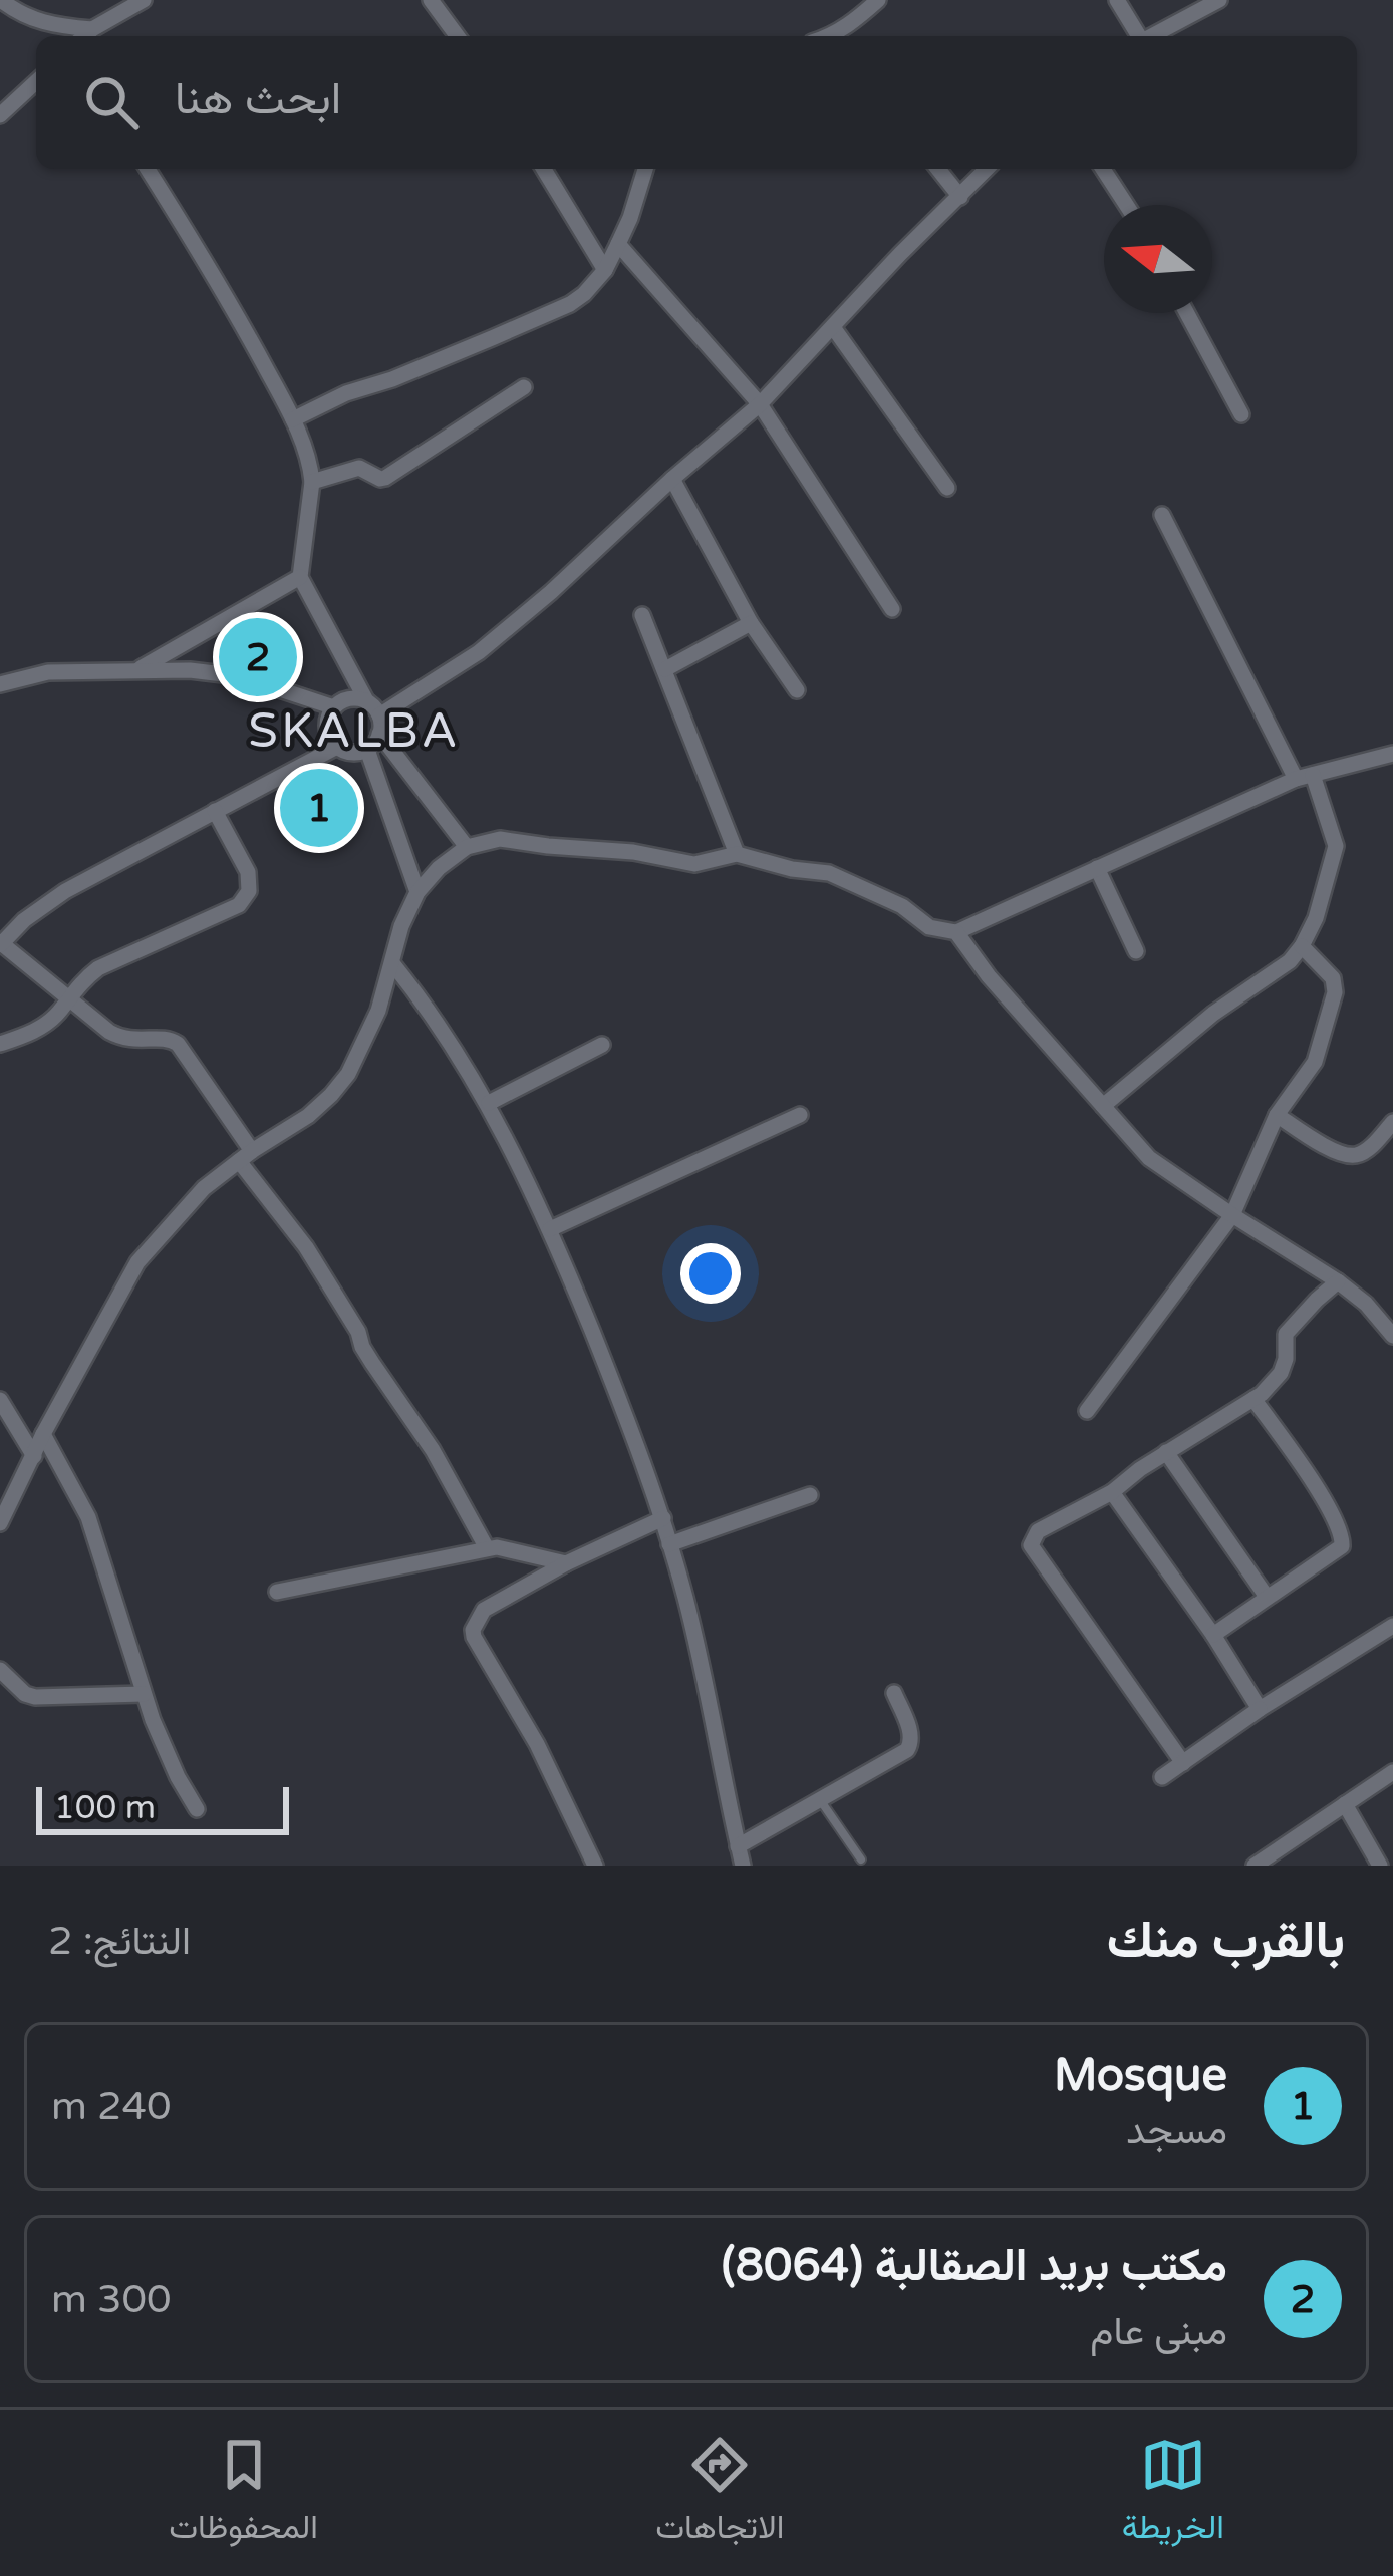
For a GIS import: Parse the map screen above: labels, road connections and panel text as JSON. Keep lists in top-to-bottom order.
{
  "districts": ["SKALBA"],
  "scale_bar": "100 m",
  "north": "left",
  "page": {
    "search": "ابحث هنا",
    "pins": ["2", "1"],
    "scale": "100 m",
    "heading": ["بالقرب منك", "النتائج: 2"],
    "list": [
      {
        "mark": "1",
        "name": "Mosque",
        "note": "مسجد",
        "value": "240 m"
      },
      {
        "mark": "2",
        "name": "مكتب بريد الصقالبة (8064)",
        "note": "مبنى عام",
        "value": "300 m"
      }
    ],
    "nav": ["الخريطة", "الاتجاهات", "المحفوظات"]
  }
}
